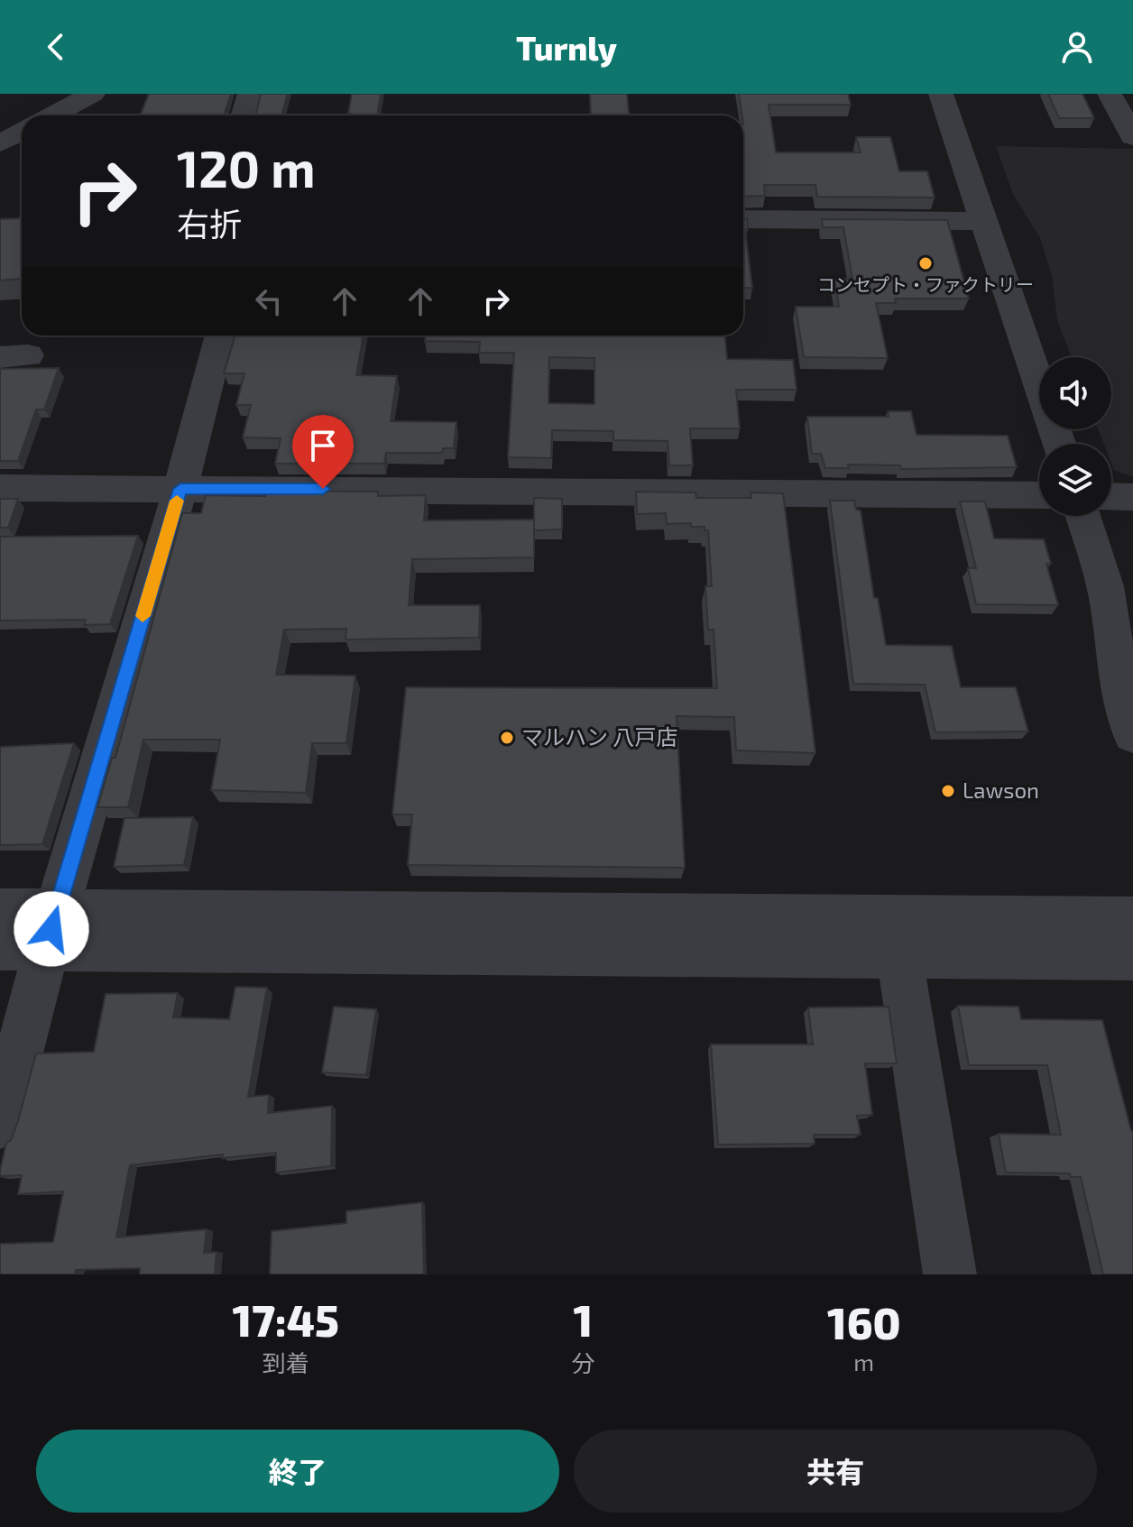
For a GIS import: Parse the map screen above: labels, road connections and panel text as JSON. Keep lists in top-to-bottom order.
{
  "places": ["コンセプト・ファクトリー", "マルハン 八戸店", "Lawson"],
  "page": {
    "header": "Turnly",
    "turn": ["120 m", "右折"],
    "eta": [
      "17:45",
      "到着",
      "1",
      "分",
      "160",
      "m"
    ],
    "buttons": ["終了", "共有"]
  }
}
